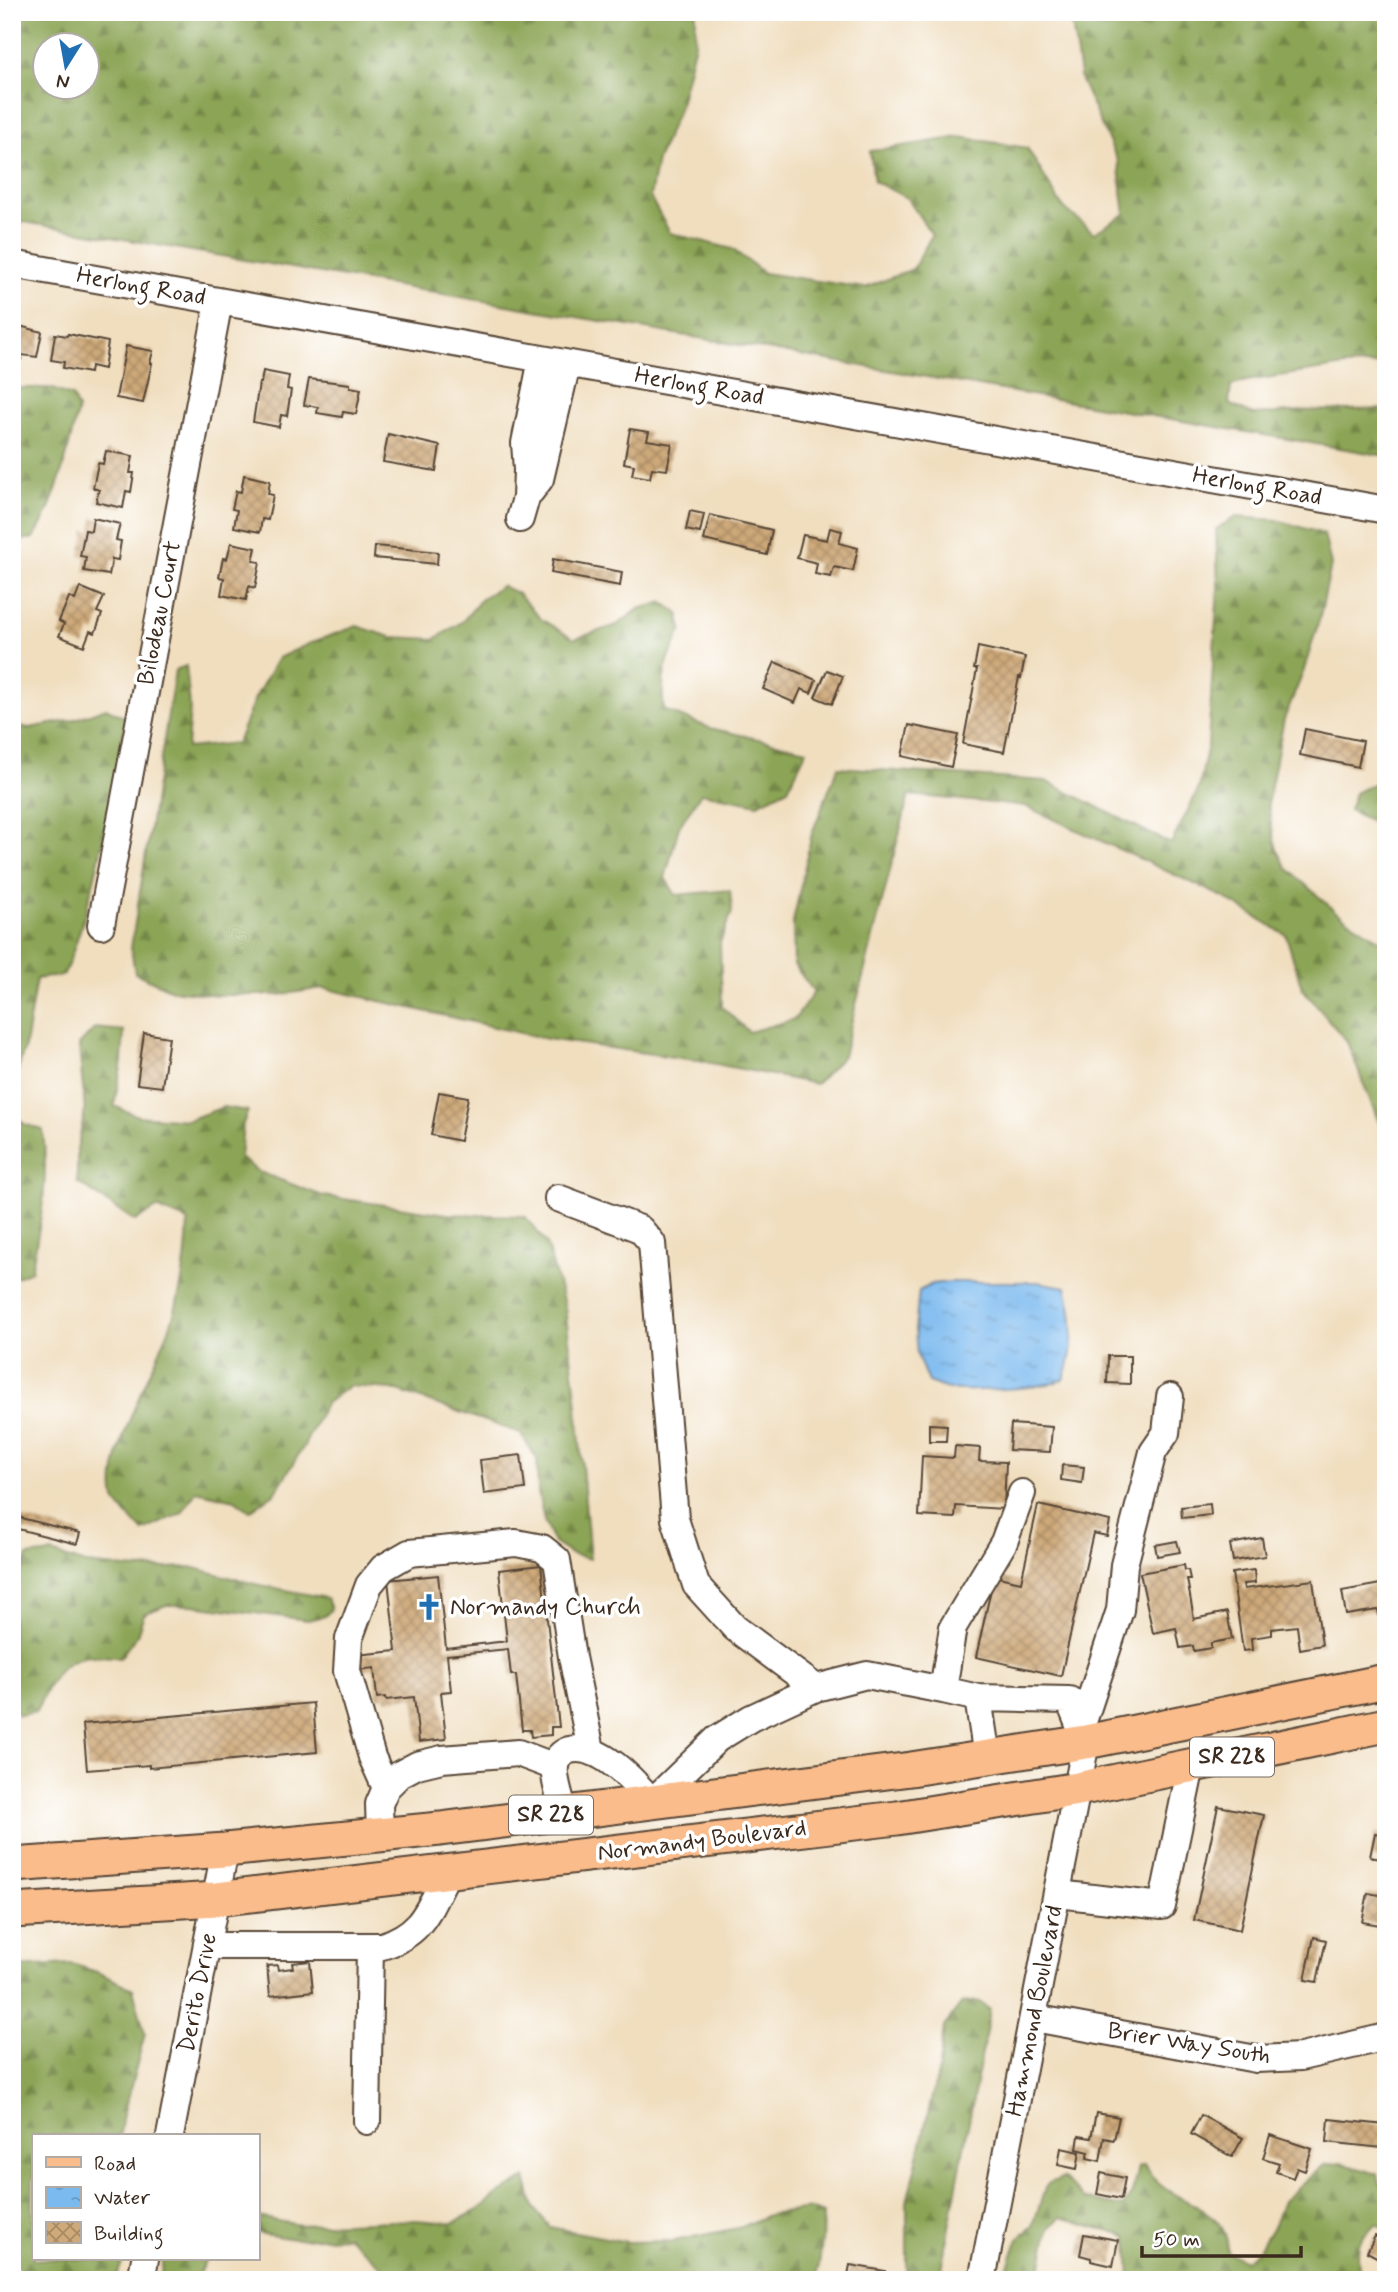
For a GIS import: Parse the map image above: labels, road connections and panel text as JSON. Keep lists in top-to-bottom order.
{
  "streets": {
    "main road": ["SR 228", "Normandy Boulevard"],
    "street": [
      "Herlong Road",
      "Bilodeau Court",
      "Derito Drive",
      "Hammond Boulevard",
      "Brier Way South"
    ]
  },
  "crossings": [
    ["Herlong Road", "Bilodeau Court"],
    ["Normandy Boulevard", "Derito Drive"],
    ["Normandy Boulevard", "Hammond Boulevard"],
    ["Hammond Boulevard", "Brier Way South"]
  ],
  "places": {
    "church": ["Normandy Church"]
  },
  "legend": ["Road", "Water", "Building"],
  "scale_bar": "50 m",
  "north": "bottom"
}
